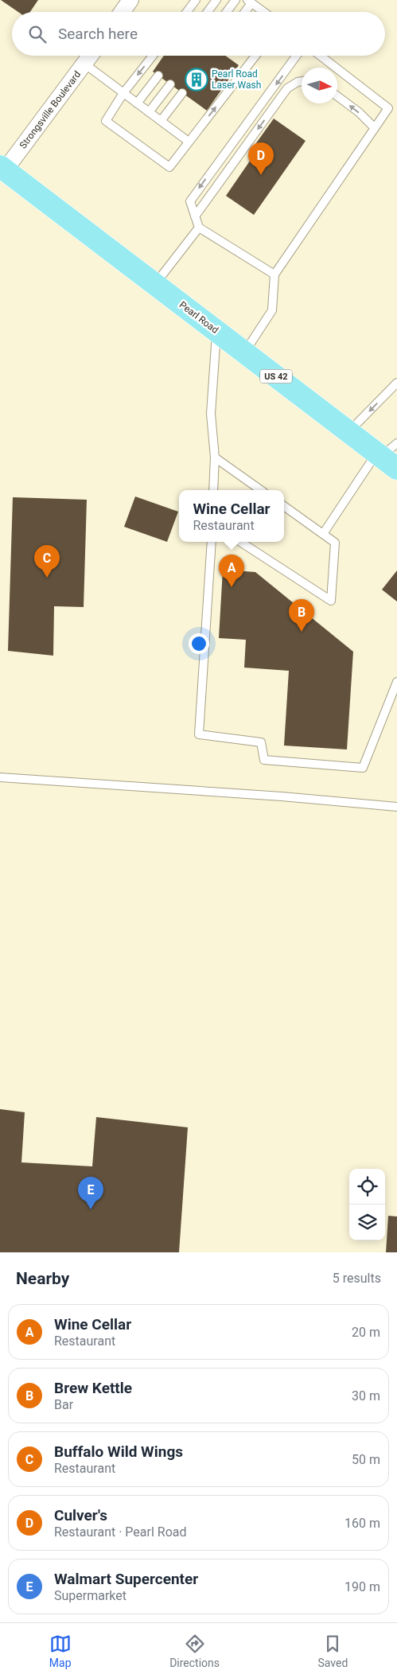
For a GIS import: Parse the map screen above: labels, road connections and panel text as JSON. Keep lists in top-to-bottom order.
{
  "streets": {
    "main road": ["Pearl Road", "US 42"],
    "street": ["Strongsville Boulevard"]
  },
  "crossings": [
    ["Strongsville Boulevard", "Pearl Road"]
  ],
  "places": {
    "building": ["Pearl Road Laser Wash"]
  },
  "north": "right",
  "page": {
    "search": "Search here",
    "pins": [
      "D",
      "C",
      "A",
      "B",
      "E"
    ],
    "popup": ["Wine Cellar", "Restaurant"],
    "heading": ["Nearby", "5 results"],
    "list": [
      {
        "mark": "A",
        "name": "Wine Cellar",
        "note": "Restaurant",
        "value": "20 m"
      },
      {
        "mark": "B",
        "name": "Brew Kettle",
        "note": "Bar",
        "value": "30 m"
      },
      {
        "mark": "C",
        "name": "Buffalo Wild Wings",
        "note": "Restaurant",
        "value": "50 m"
      },
      {
        "mark": "D",
        "name": "Culver's",
        "note": "Restaurant · Pearl Road",
        "value": "160 m"
      },
      {
        "mark": "E",
        "name": "Walmart Supercenter",
        "note": "Supermarket",
        "value": "190 m"
      }
    ],
    "nav": ["Map", "Directions", "Saved"]
  }
}
